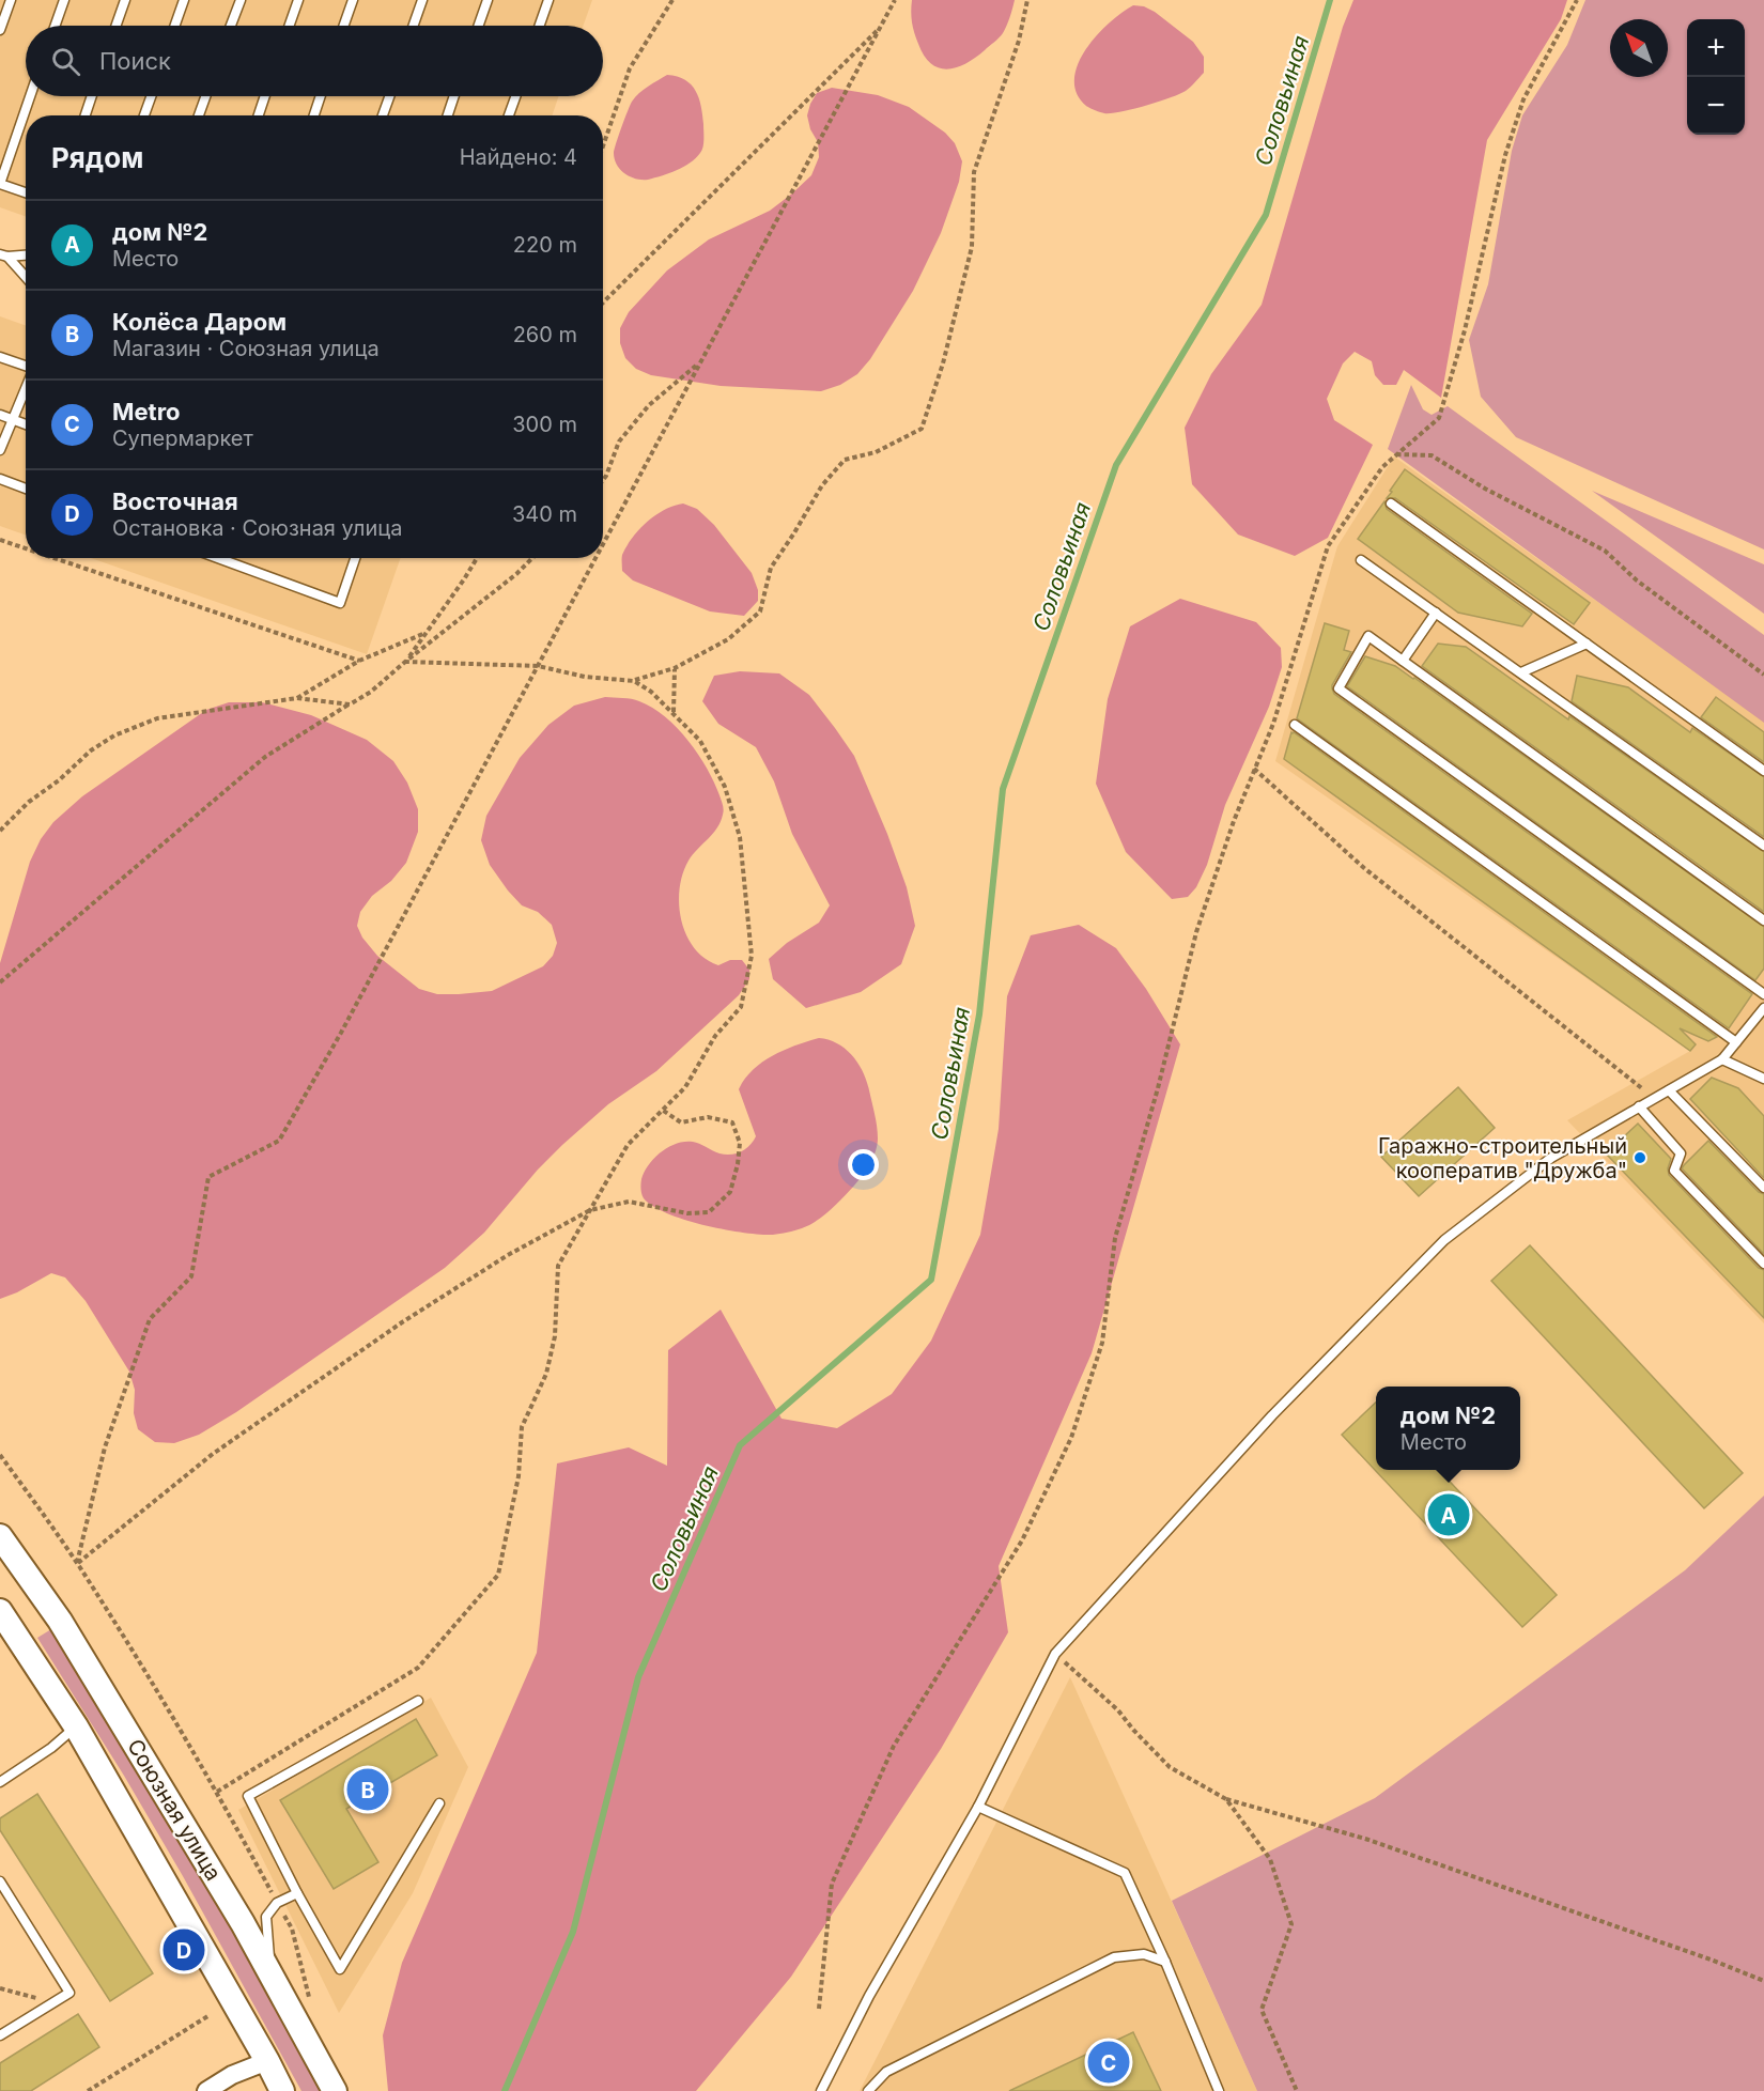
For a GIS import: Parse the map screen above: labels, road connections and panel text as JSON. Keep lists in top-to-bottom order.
{
  "streets": {
    "main road": ["Союзная улица"]
  },
  "water": ["Соловьиная"],
  "places": ["Гаражно-строительный кооператив \"Дружба\""],
  "north": "top left",
  "page": {
    "map_buttons": ["+", "−"],
    "search": "Поиск",
    "heading": ["Рядом", "Найдено: 4"],
    "list": [
      {
        "mark": "A",
        "name": "дом №2",
        "note": "Место",
        "value": "220 m"
      },
      {
        "mark": "B",
        "name": "Колёса Даром",
        "note": "Магазин · Союзная улица",
        "value": "260 m"
      },
      {
        "mark": "C",
        "name": "Metro",
        "note": "Супермаркет",
        "value": "300 m"
      },
      {
        "mark": "D",
        "name": "Восточная",
        "note": "Остановка · Союзная улица",
        "value": "340 m"
      }
    ],
    "popup": ["дом №2", "Место"],
    "pins": [
      "A",
      "B",
      "D",
      "C"
    ]
  }
}
